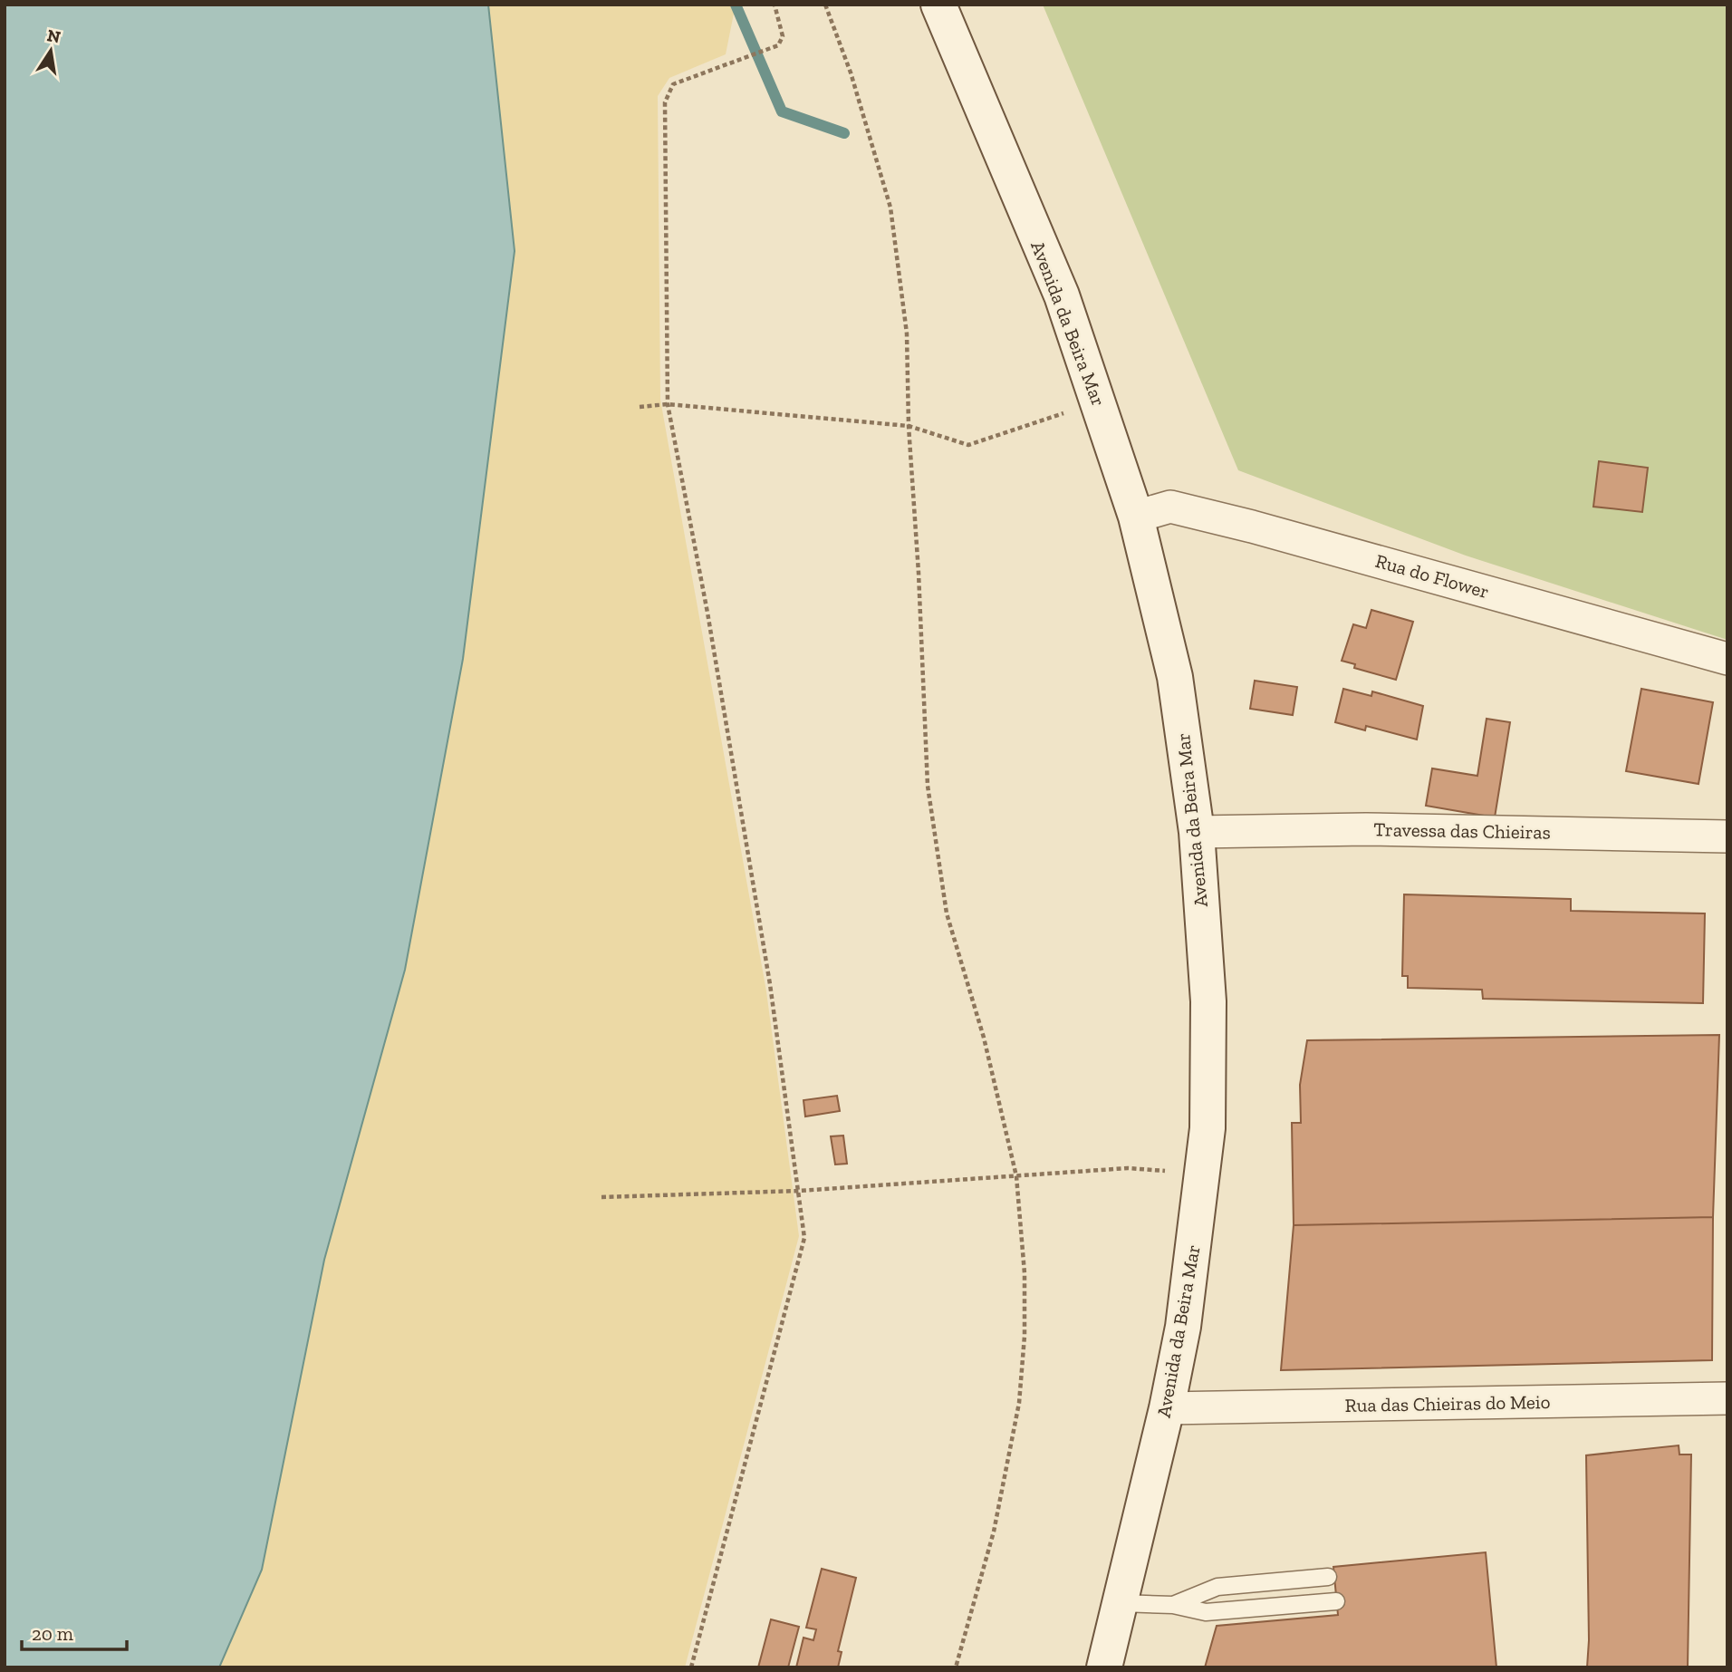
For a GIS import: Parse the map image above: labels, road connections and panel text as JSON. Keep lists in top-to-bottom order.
{
  "streets": {
    "main road": ["Avenida da Beira Mar"],
    "street": ["Rua do Flower", "Travessa das Chieiras", "Rua das Chieiras do Meio"]
  },
  "crossings": [
    ["Avenida da Beira Mar", "Rua do Flower"],
    ["Avenida da Beira Mar", "Travessa das Chieiras"],
    ["Avenida da Beira Mar", "Rua das Chieiras do Meio"]
  ],
  "scale_bar": "20 m",
  "north": "top"
}
